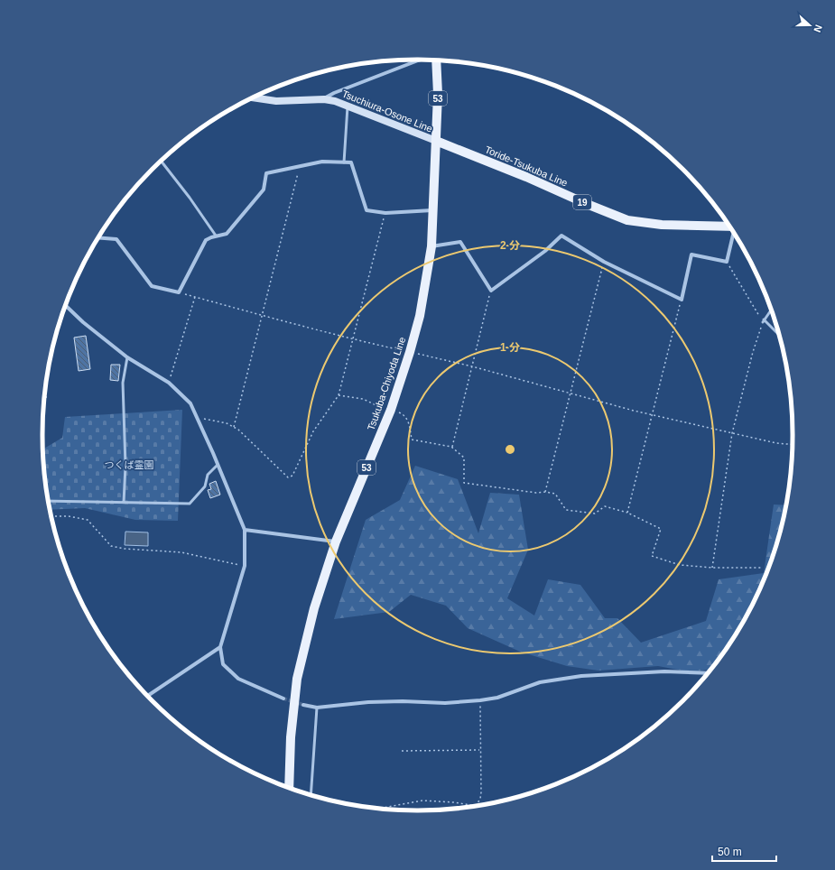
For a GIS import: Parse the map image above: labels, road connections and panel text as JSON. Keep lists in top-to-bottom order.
{
  "streets": {
    "main road": [
      "53",
      "Tsuchiura-Osone Line",
      "Toride-Tsukuba Line",
      "19",
      "Tsukuba-Chiyoda Line"
    ]
  },
  "crossings": [
    ["Tsuchiura-Osone Line", "Toride-Tsukuba Line"],
    ["Tsuchiura-Osone Line", "Tsukuba-Chiyoda Line"],
    ["Toride-Tsukuba Line", "Tsukuba-Chiyoda Line"]
  ],
  "parks": ["つくば霊園"],
  "scale_bar": "50 m",
  "north": "right",
  "rings": ["2 分", "1 分"]
}
